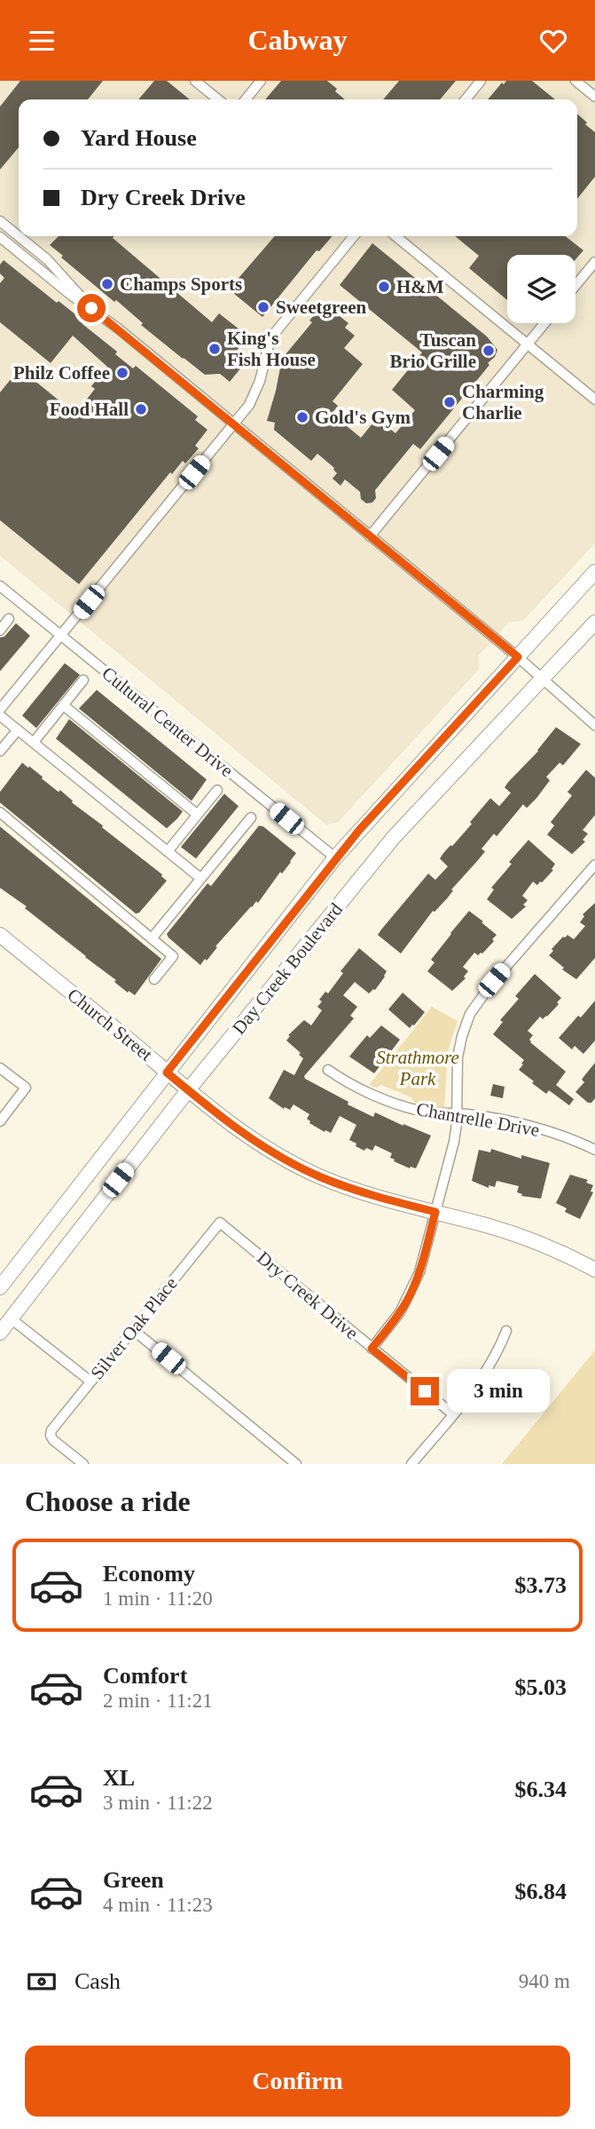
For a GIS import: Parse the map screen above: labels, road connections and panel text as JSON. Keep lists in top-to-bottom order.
{
  "streets": {
    "main road": ["Day Creek Boulevard", "Church Street"],
    "street": [
      "Cultural Center Drive",
      "Chantrelle Drive",
      "Dry Creek Drive",
      "Silver Oak Place"
    ]
  },
  "crossings": [
    ["Cultural Center Drive", "Day Creek Boulevard"],
    ["Day Creek Boulevard", "Church Street"],
    ["Dry Creek Drive", "Silver Oak Place"]
  ],
  "parks": ["Strathmore Park"],
  "places": [
    "Champs Sports",
    "H&M",
    "Sweetgreen",
    "King's Fish House",
    "Tuscan Brio Grille",
    "Philz Coffee",
    "Charming Charlie",
    "Food Hall",
    "Gold's Gym"
  ],
  "page": {
    "header": "Cabway",
    "banner": ["Yard House", "Dry Creek Drive"],
    "bubble": "3 min",
    "heading": "Choose a ride",
    "list": [
      {
        "name": "Economy",
        "note": "1 min · 11:20",
        "value": "$3.73"
      },
      {
        "name": "Comfort",
        "note": "2 min · 11:21",
        "value": "$5.03"
      },
      {
        "name": "XL",
        "note": "3 min · 11:22",
        "value": "$6.34"
      },
      {
        "name": "Green",
        "note": "4 min · 11:23",
        "value": "$6.84"
      }
    ],
    "pay": ["Cash", "940 m"],
    "buttons": "Confirm"
  }
}
